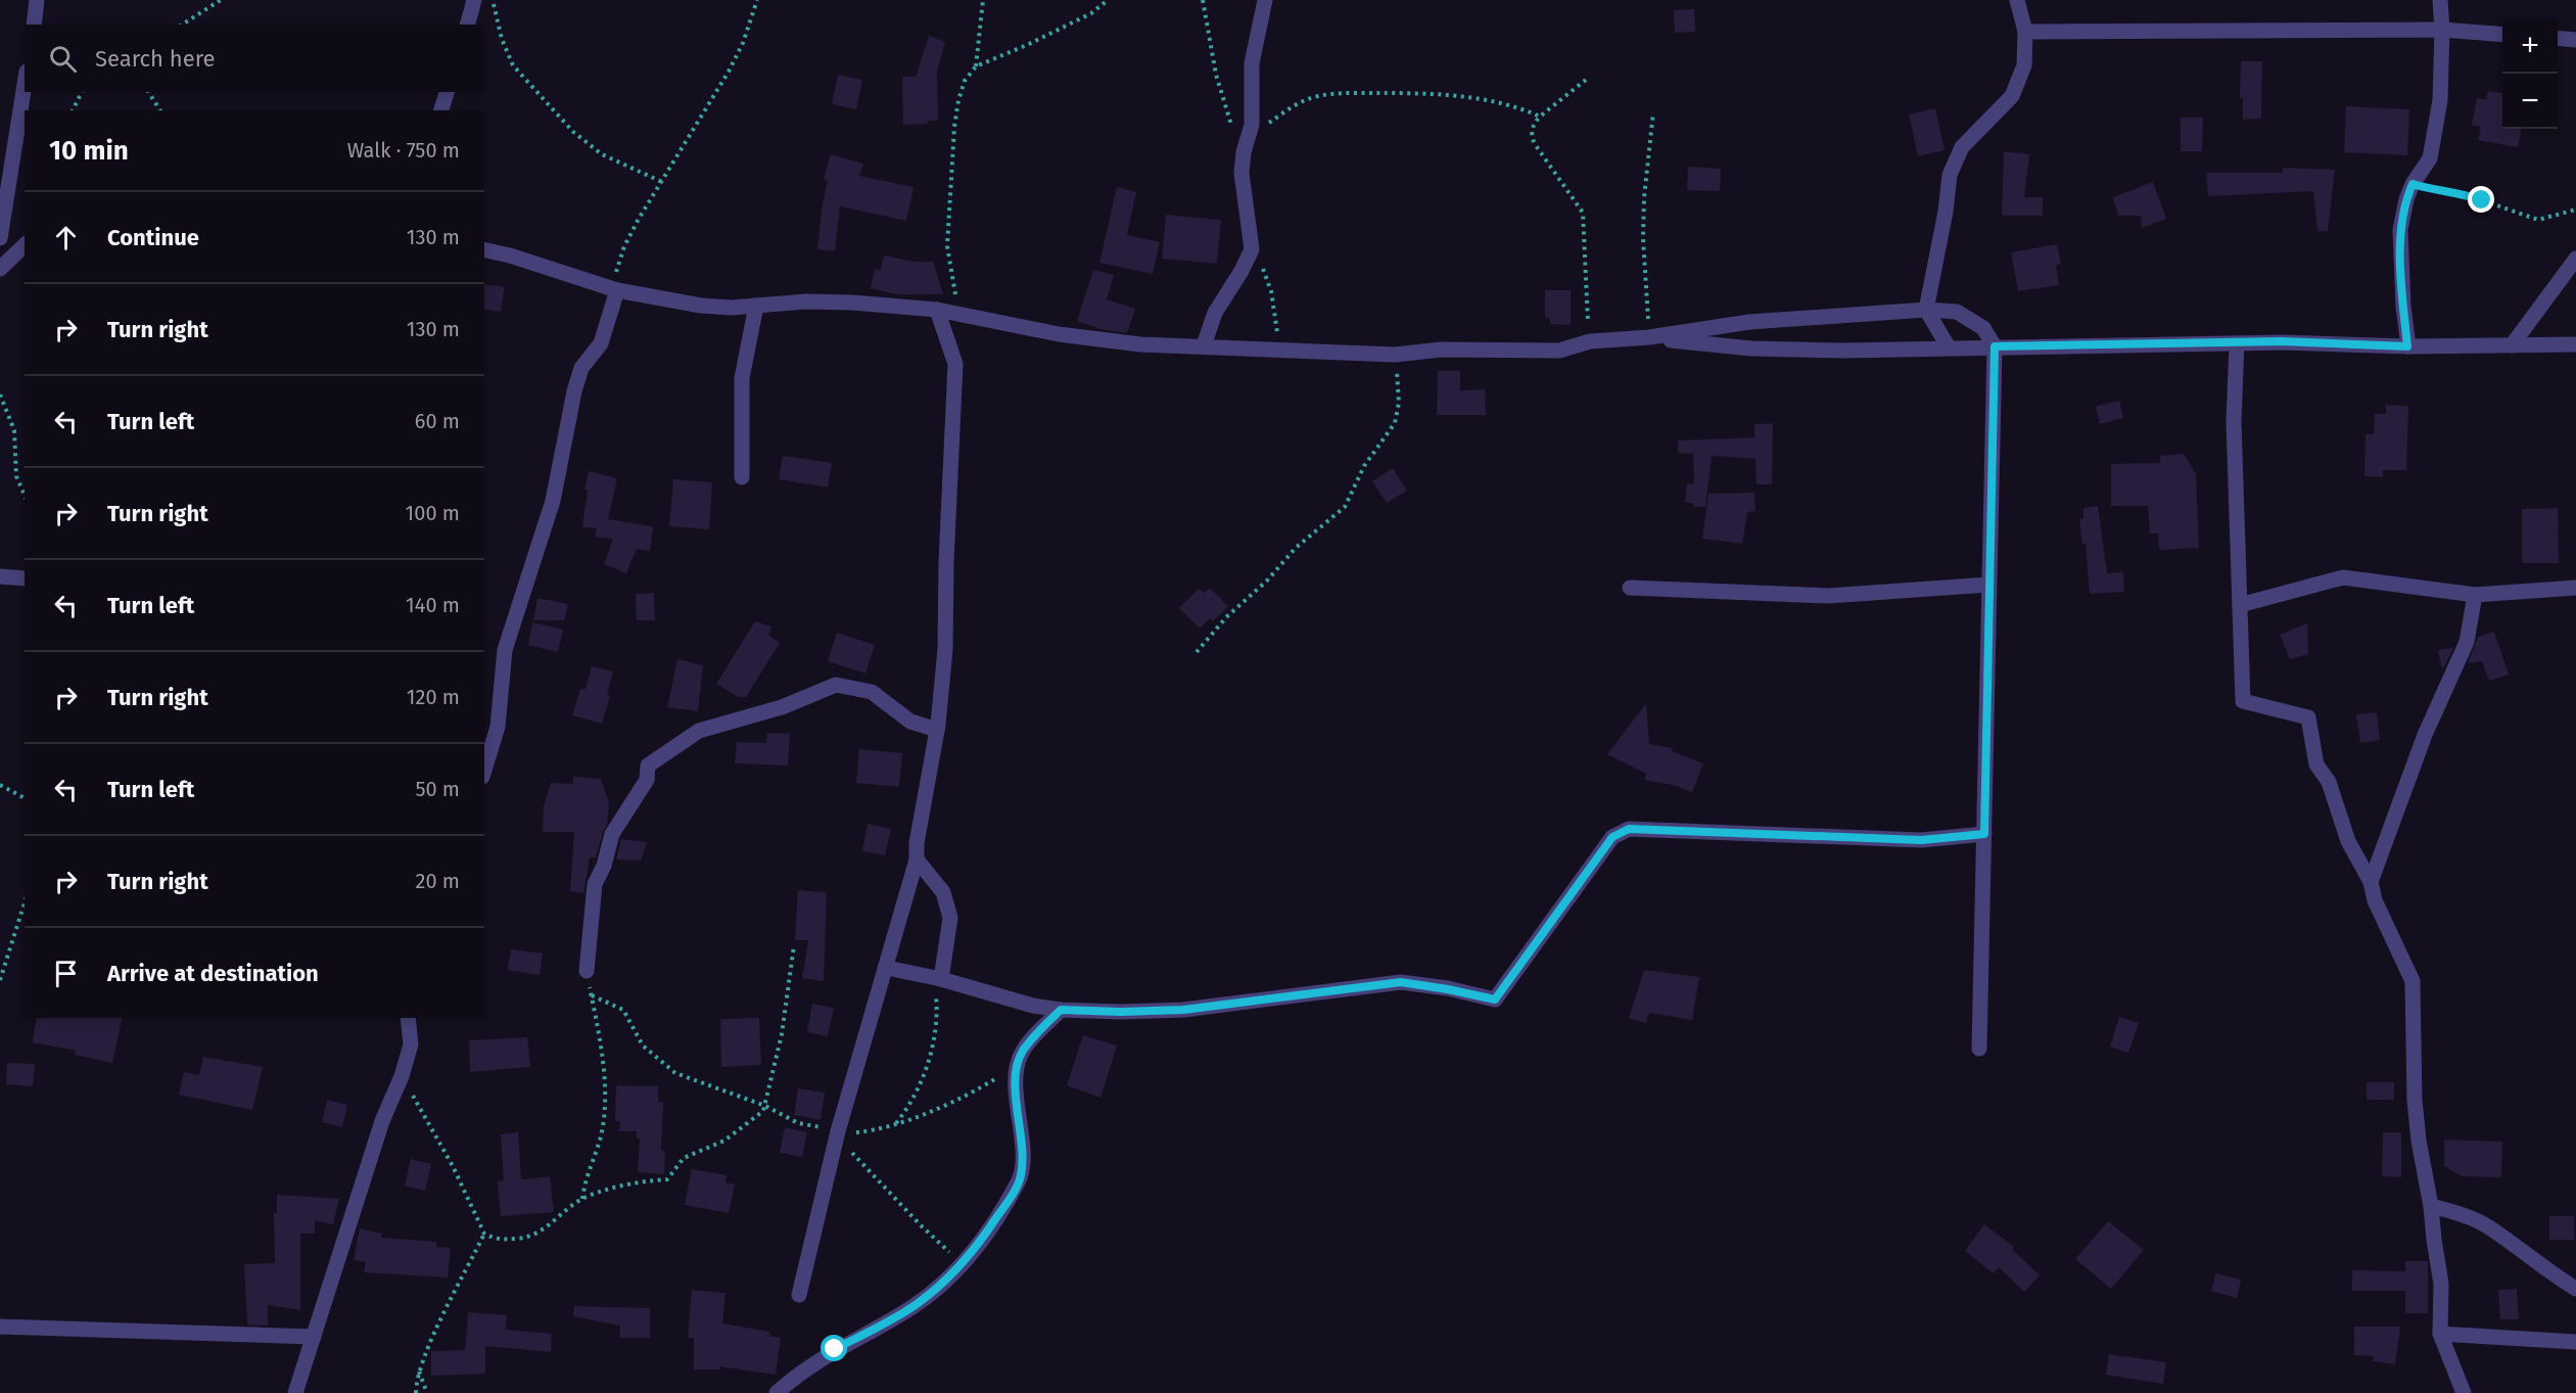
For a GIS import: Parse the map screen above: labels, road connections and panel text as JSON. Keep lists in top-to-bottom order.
{
  "page": {
    "map_buttons": ["+", "−"],
    "search": "Search here",
    "heading": ["10 min", "Walk · 750 m"],
    "list": [
      ["Continue", "130 m"],
      ["Turn right", "130 m"],
      ["Turn left", "60 m"],
      ["Turn right", "100 m"],
      ["Turn left", "140 m"],
      ["Turn right", "120 m"],
      ["Turn left", "50 m"],
      ["Turn right", "20 m"],
      "Arrive at destination"
    ]
  }
}
